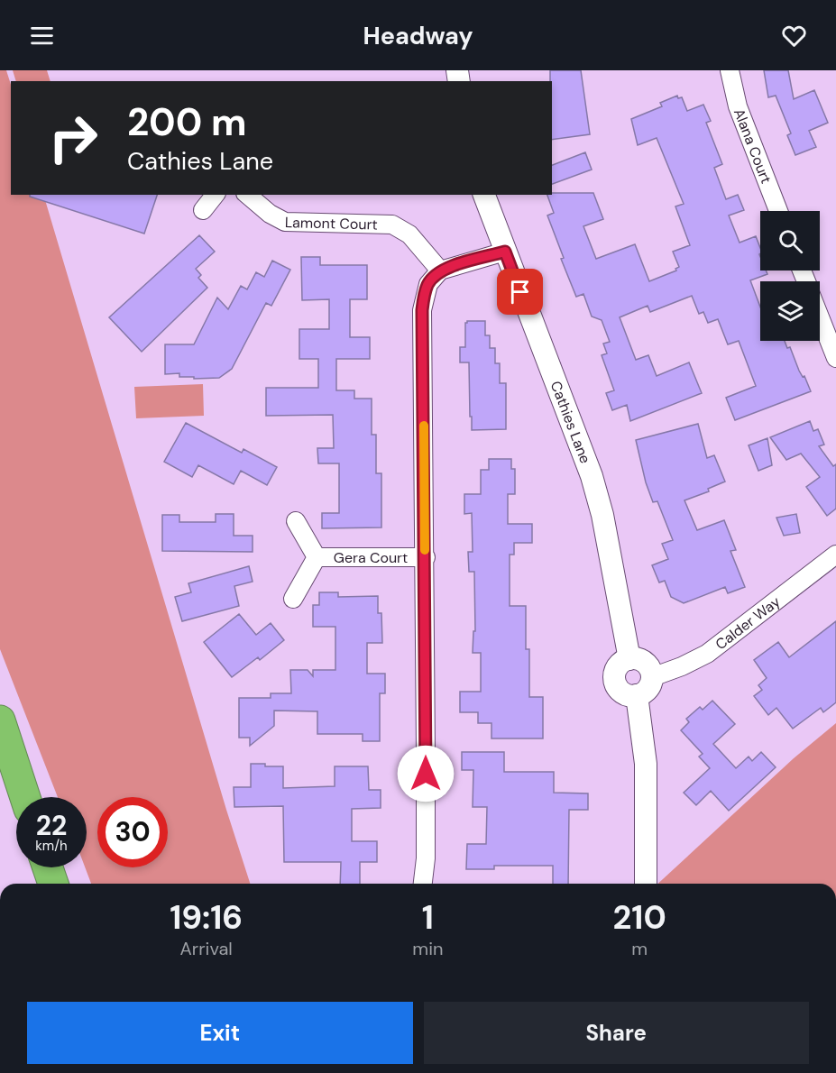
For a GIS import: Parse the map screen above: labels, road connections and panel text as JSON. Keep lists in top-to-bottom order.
{
  "streets": {
    "street": [
      "Alana Court",
      "Lamont Court",
      "Cathies Lane",
      "Gera Court",
      "Calder Way"
    ]
  },
  "crossings": [
    ["Cathies Lane", "Calder Way"]
  ],
  "page": {
    "header": "Headway",
    "turn": ["200 m", "Cathies Lane"],
    "speed": "22 km/h",
    "limit": "30",
    "eta": [
      "19:16",
      "Arrival",
      "1",
      "min",
      "210",
      "m"
    ],
    "buttons": ["Exit", "Share"]
  }
}
